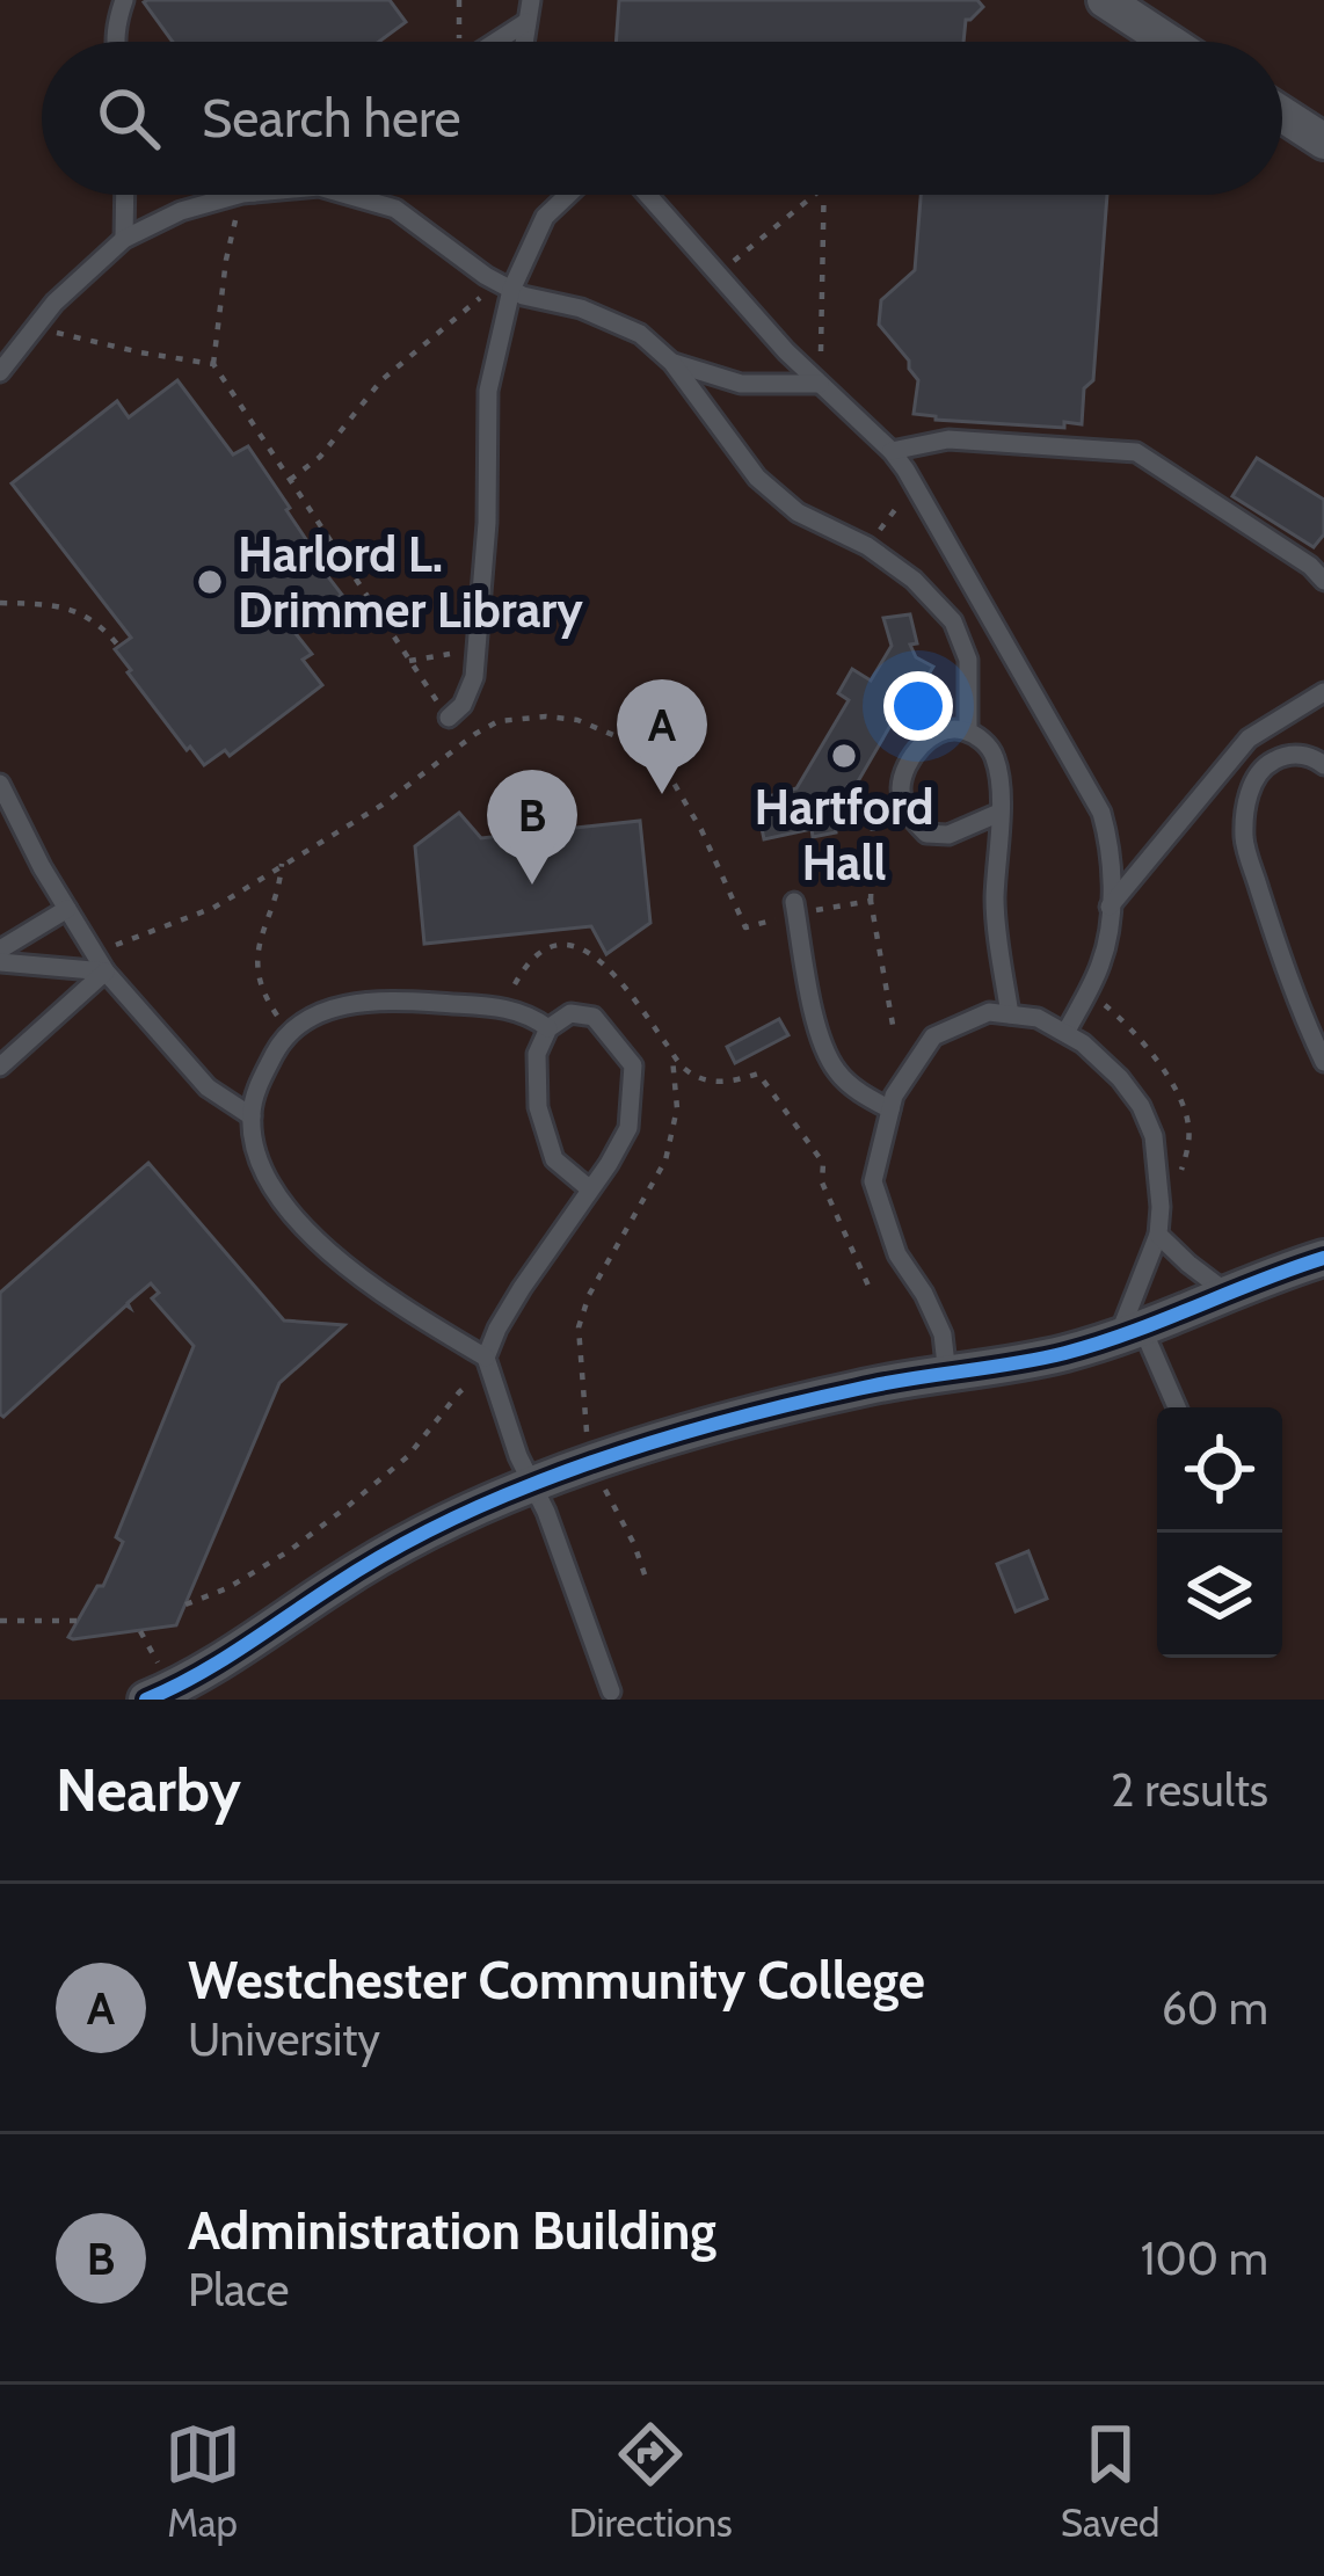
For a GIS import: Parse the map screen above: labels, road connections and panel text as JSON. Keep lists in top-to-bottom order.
{
  "places": ["Harlord L. Drimmer Library", "Hartford Hall"],
  "page": {
    "search": "Search here",
    "pins": ["A", "B"],
    "heading": ["Nearby", "2 results"],
    "list": [
      {
        "mark": "A",
        "name": "Westchester Community College",
        "note": "University",
        "value": "60 m"
      },
      {
        "mark": "B",
        "name": "Administration Building",
        "note": "Place",
        "value": "100 m"
      }
    ],
    "nav": ["Map", "Directions", "Saved"]
  }
}
